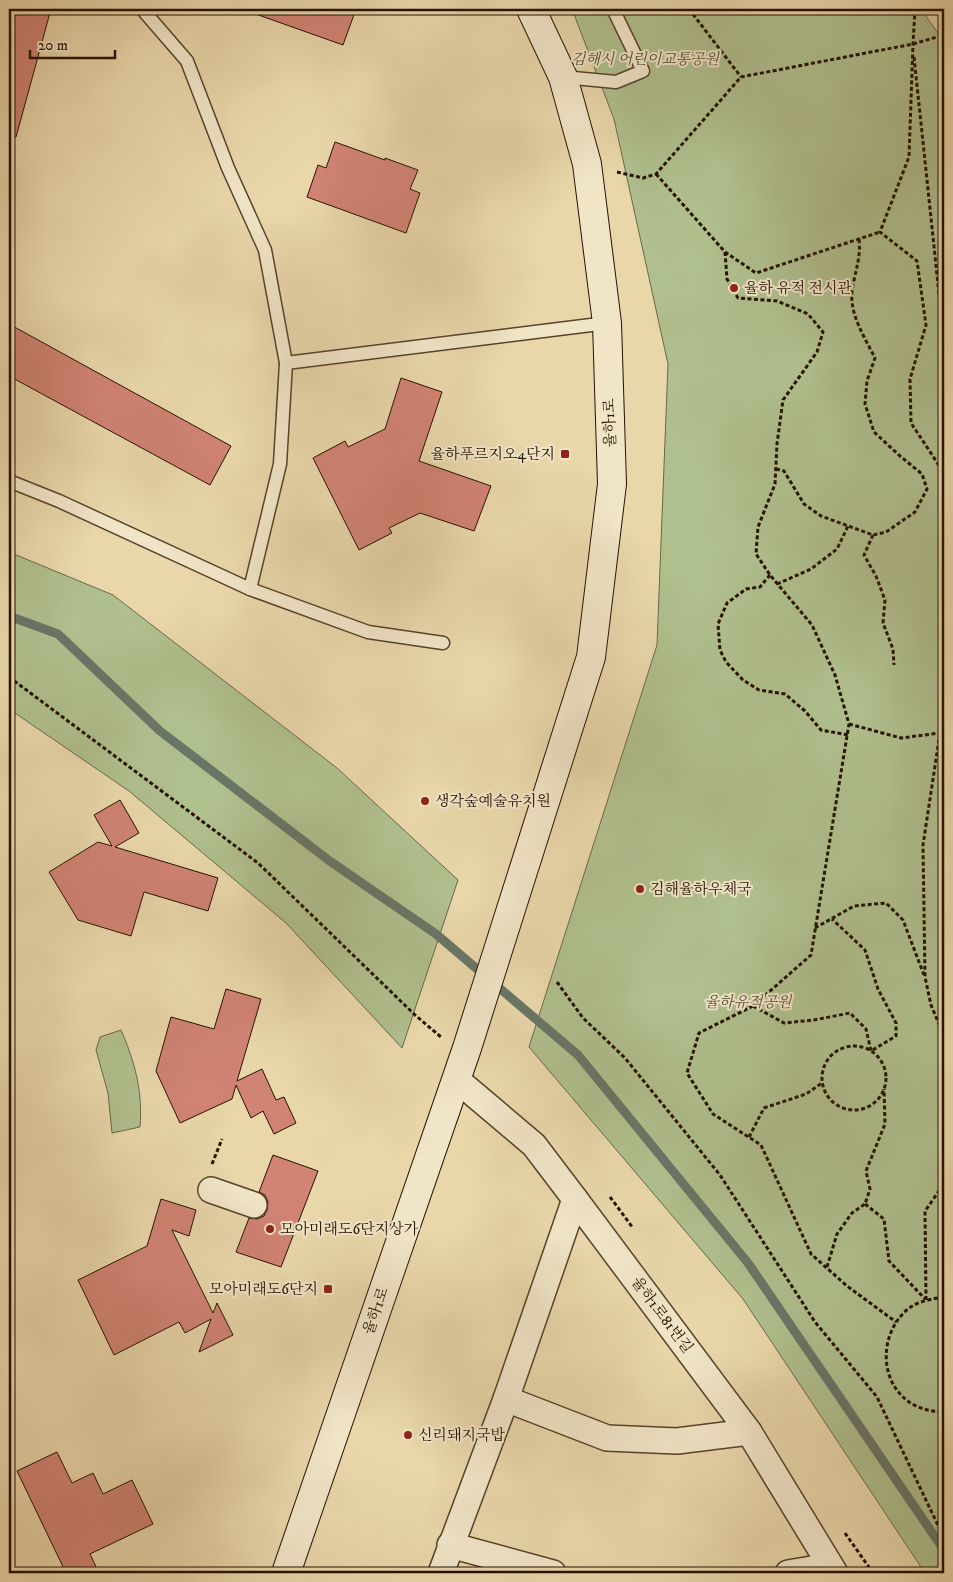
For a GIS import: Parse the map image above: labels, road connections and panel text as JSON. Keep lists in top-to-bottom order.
{
  "streets": {
    "street": ["율하1로", "율하1로81번길"]
  },
  "crossings": [
    ["율하1로", "율하1로81번길"]
  ],
  "parks": ["김해시 어린이교통공원", "율하유적공원"],
  "places": {
    "other": [
      "율하 유적 전시관",
      "생각숲예술유치원",
      "김해율하우체국",
      "모아미래도6단지상가",
      "신리돼지국밥"
    ],
    "transit": ["율하푸르지오4단지", "모아미래도6단지"]
  },
  "scale_bar": "20 m"
}
